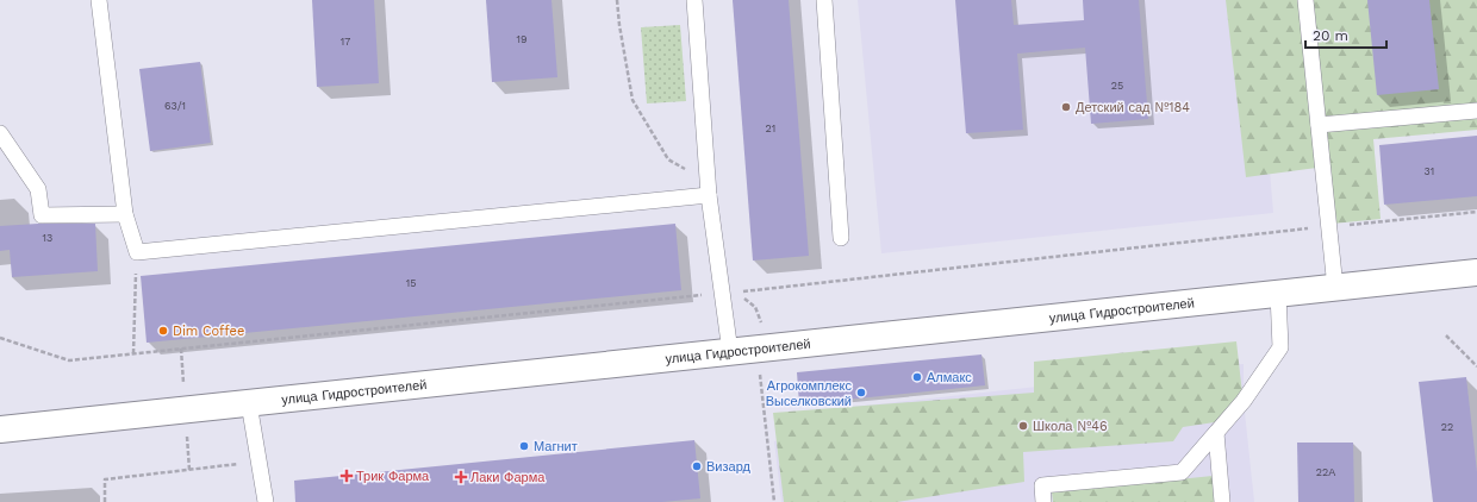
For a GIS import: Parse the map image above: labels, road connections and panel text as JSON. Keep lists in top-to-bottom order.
{
  "streets": {
    "street": ["улица Гидростроителей"]
  },
  "places": {
    "other": [
      "Детский сад №184",
      "Dim Coffee",
      "Алмакс",
      "Агрокомплекс Выселковский",
      "Школа №46",
      "Магнит",
      "Визард"
    ],
    "health": ["Трик Фарма", "Лаки Фарма"]
  },
  "house_numbers": [
    "19",
    "17",
    "25",
    "63/1",
    "21",
    "31",
    "13",
    "15",
    "22",
    "22А"
  ],
  "scale_bar": "20 m"
}
